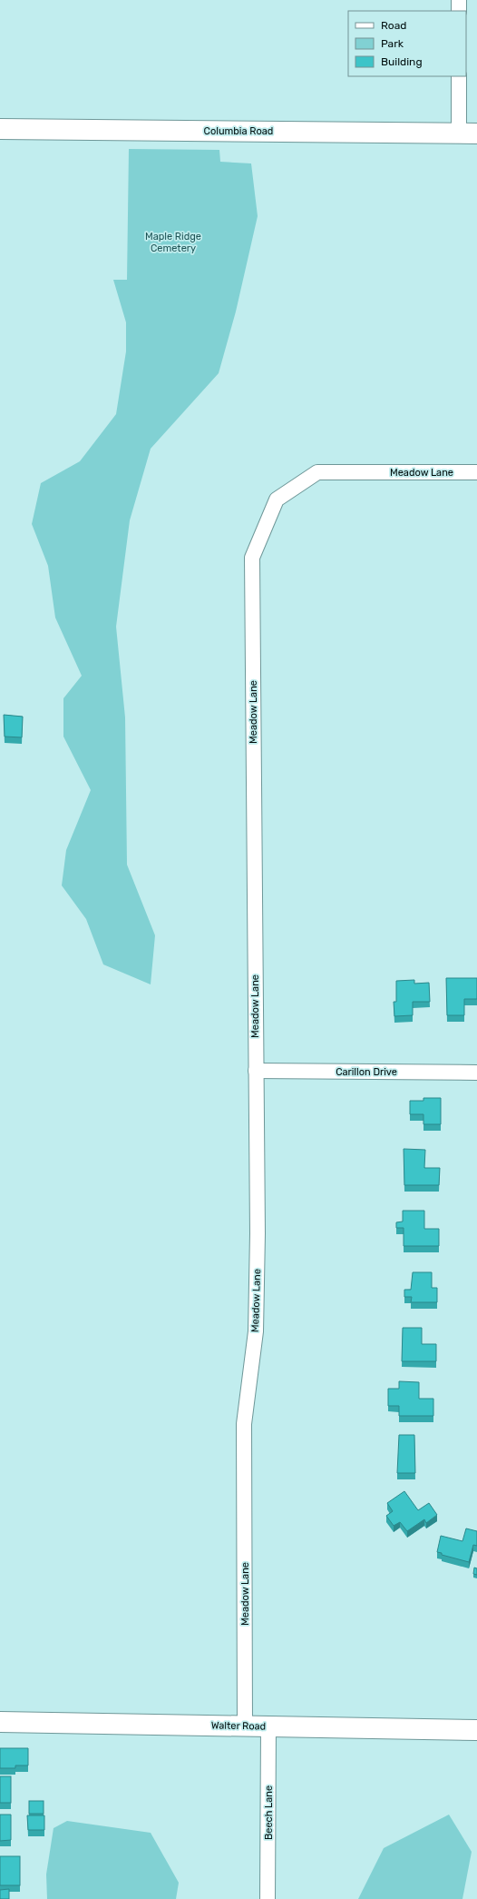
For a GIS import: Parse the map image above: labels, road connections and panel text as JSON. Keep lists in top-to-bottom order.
{
  "streets": {
    "street": [
      "Columbia Road",
      "Meadow Lane",
      "Carillon Drive",
      "Walter Road",
      "Beech Lane"
    ]
  },
  "crossings": [
    ["Meadow Lane", "Carillon Drive"],
    ["Meadow Lane", "Walter Road"],
    ["Walter Road", "Beech Lane"]
  ],
  "parks": ["Maple Ridge Cemetery"],
  "legend": ["Road", "Park", "Building"]
}
